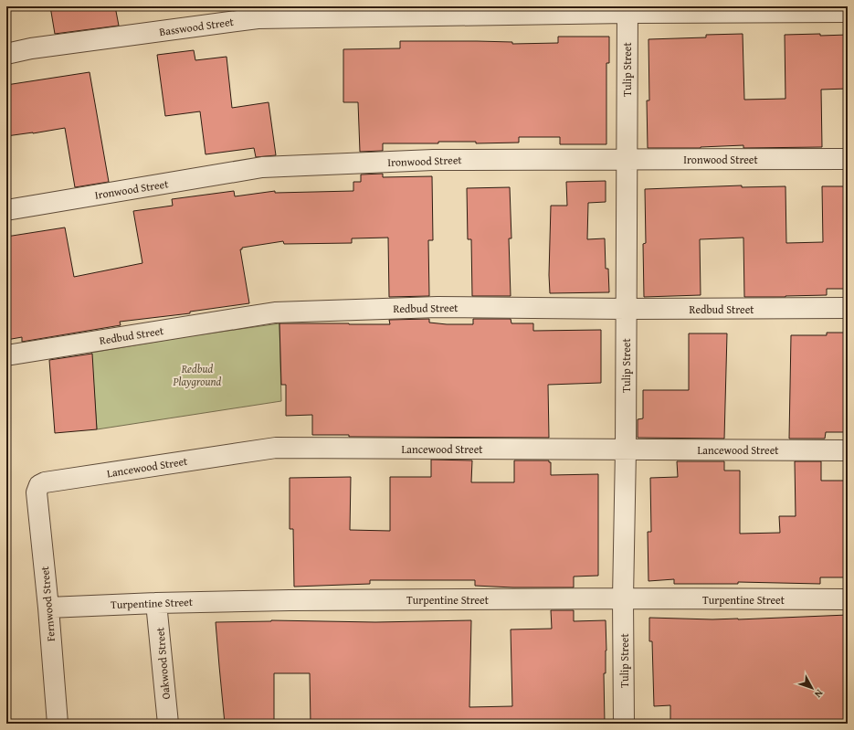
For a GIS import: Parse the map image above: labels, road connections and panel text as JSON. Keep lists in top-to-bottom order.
{
  "streets": {
    "street": [
      "Basswood Street",
      "Tulip Street",
      "Ironwood Street",
      "Redbud Street",
      "Lancewood Street",
      "Turpentine Street",
      "Fernwood Street",
      "Oakwood Street"
    ]
  },
  "crossings": [
    ["Basswood Street", "Tulip Street"],
    ["Tulip Street", "Ironwood Street"],
    ["Tulip Street", "Redbud Street"],
    ["Tulip Street", "Lancewood Street"],
    ["Tulip Street", "Turpentine Street"],
    ["Lancewood Street", "Fernwood Street"],
    ["Turpentine Street", "Fernwood Street"],
    ["Turpentine Street", "Oakwood Street"]
  ],
  "parks": ["Redbud Playground"],
  "north": "bottom right"
}
